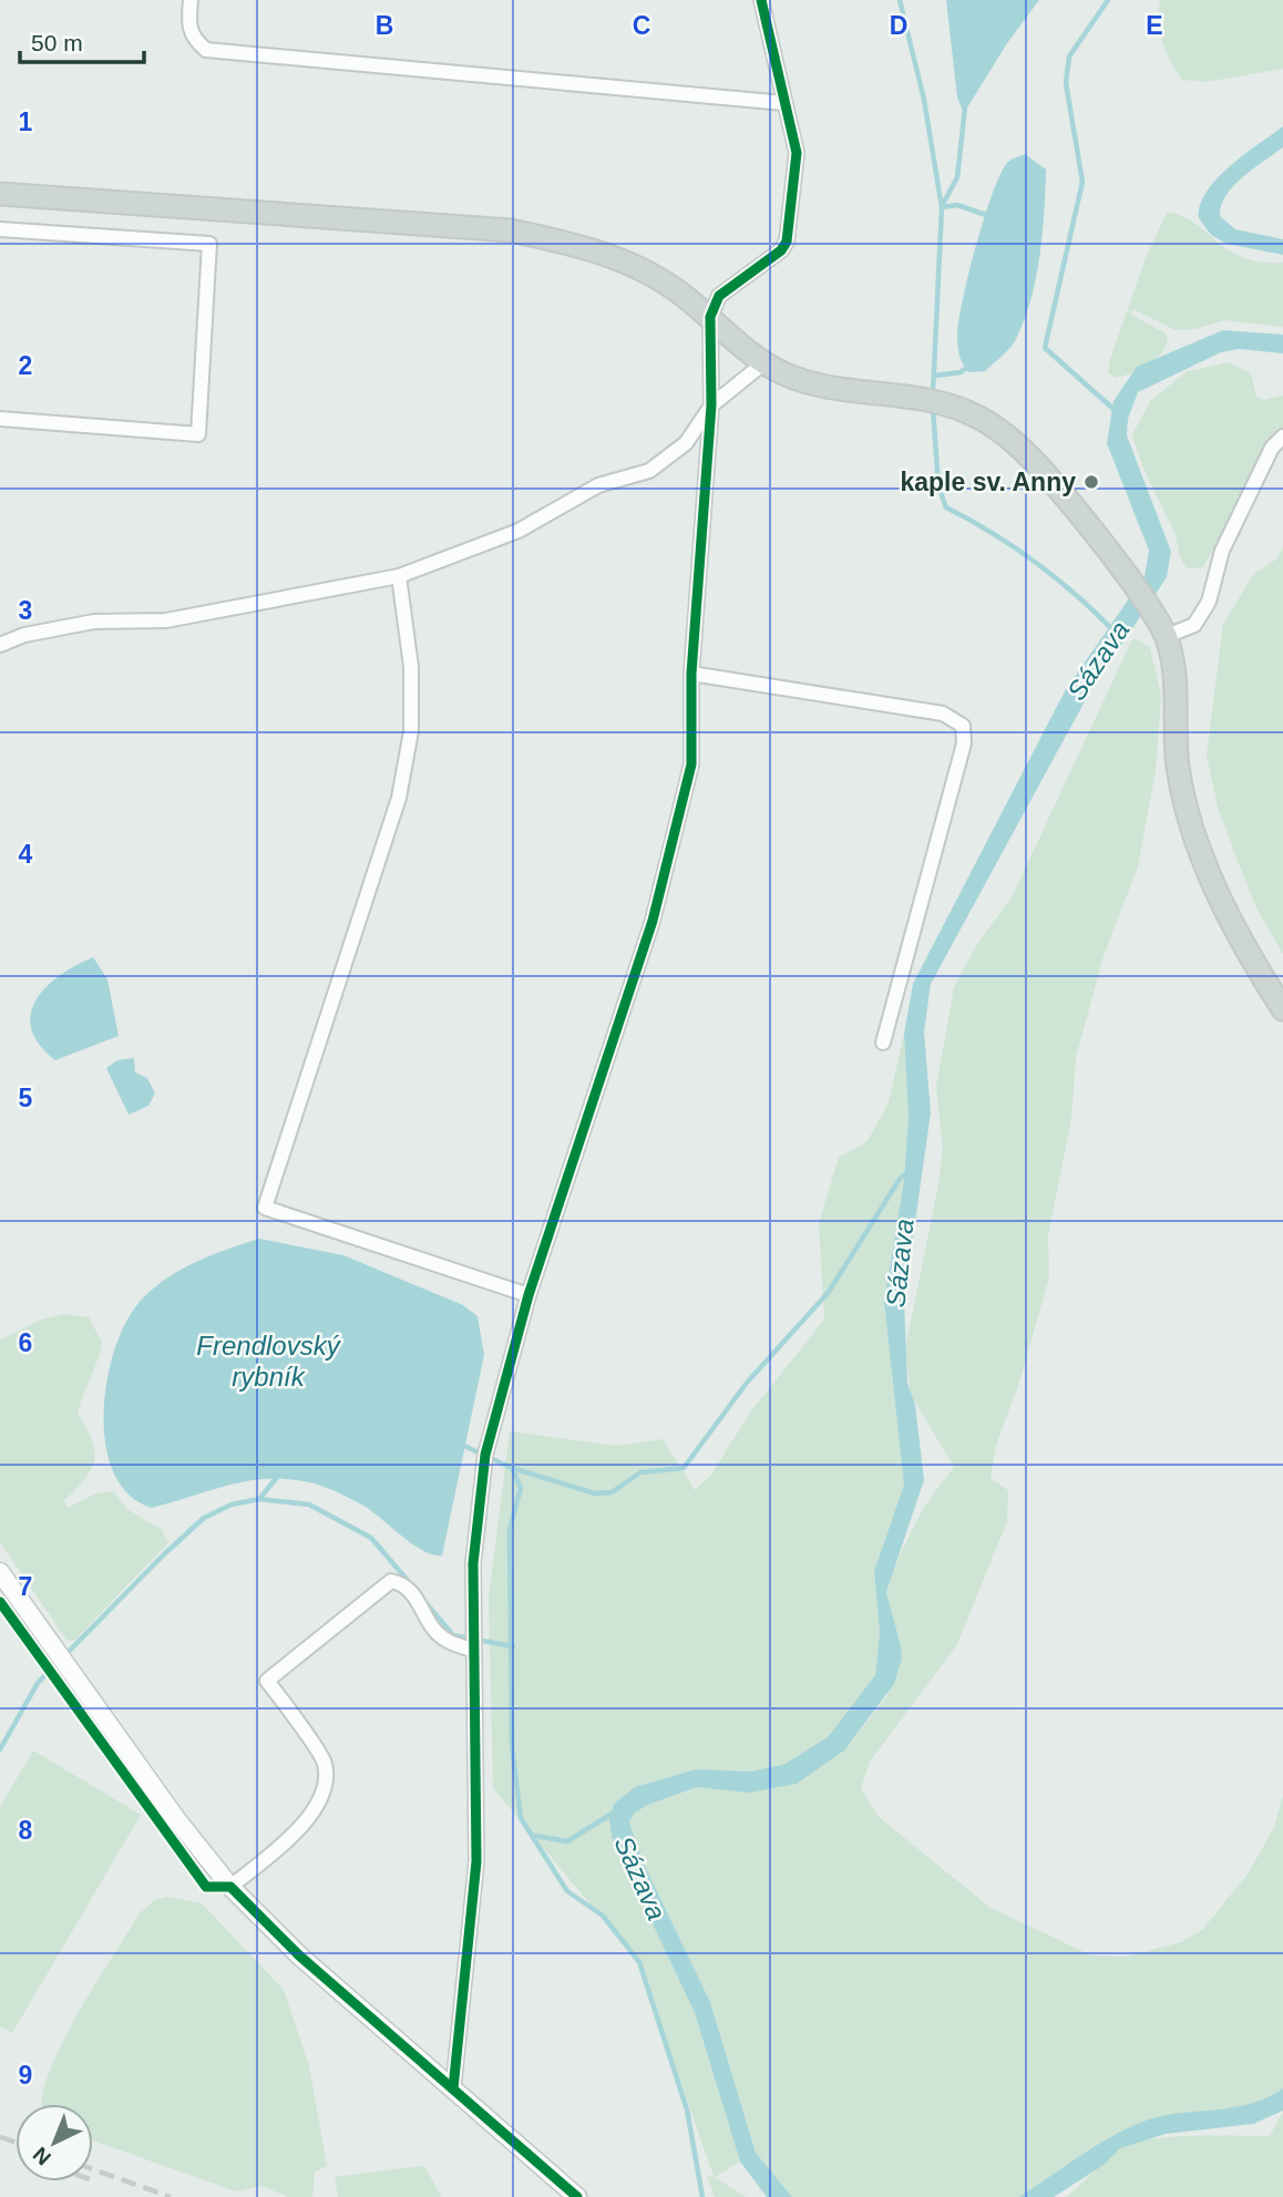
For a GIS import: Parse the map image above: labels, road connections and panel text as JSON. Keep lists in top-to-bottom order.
{
  "water": ["Sázava", "Frendlovský rybník"],
  "places": ["kaple sv. Anny"],
  "scale_bar": "50 m",
  "north": "bottom left",
  "grid": {
    "columns": [
      "B",
      "C",
      "D",
      "E"
    ],
    "rows": [
      "1",
      "2",
      "3",
      "4",
      "5",
      "6",
      "7",
      "8",
      "9"
    ]
  }
}
